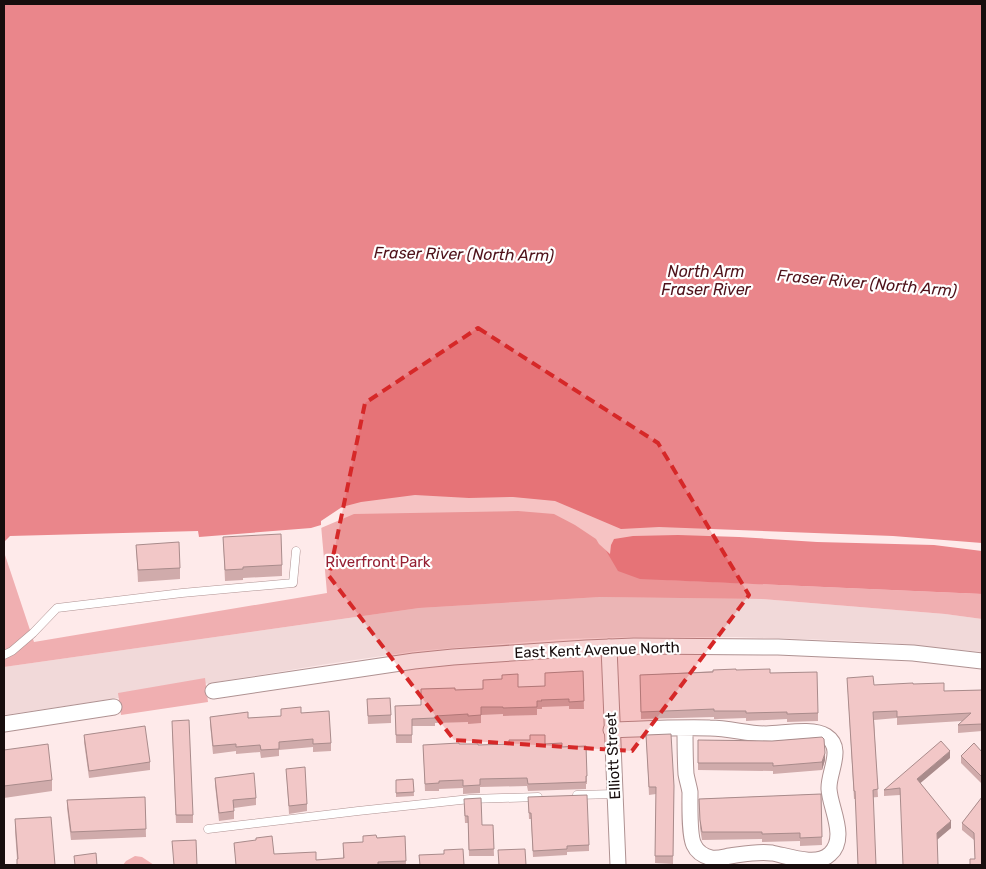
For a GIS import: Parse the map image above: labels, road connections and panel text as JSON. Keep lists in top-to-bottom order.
{
  "streets": {
    "street": ["East Kent Avenue North", "Elliott Street"]
  },
  "crossings": [
    ["East Kent Avenue North", "Elliott Street"]
  ],
  "water": ["Fraser River (North Arm)", "North Arm Fraser River"],
  "parks": ["Riverfront Park"]
}
